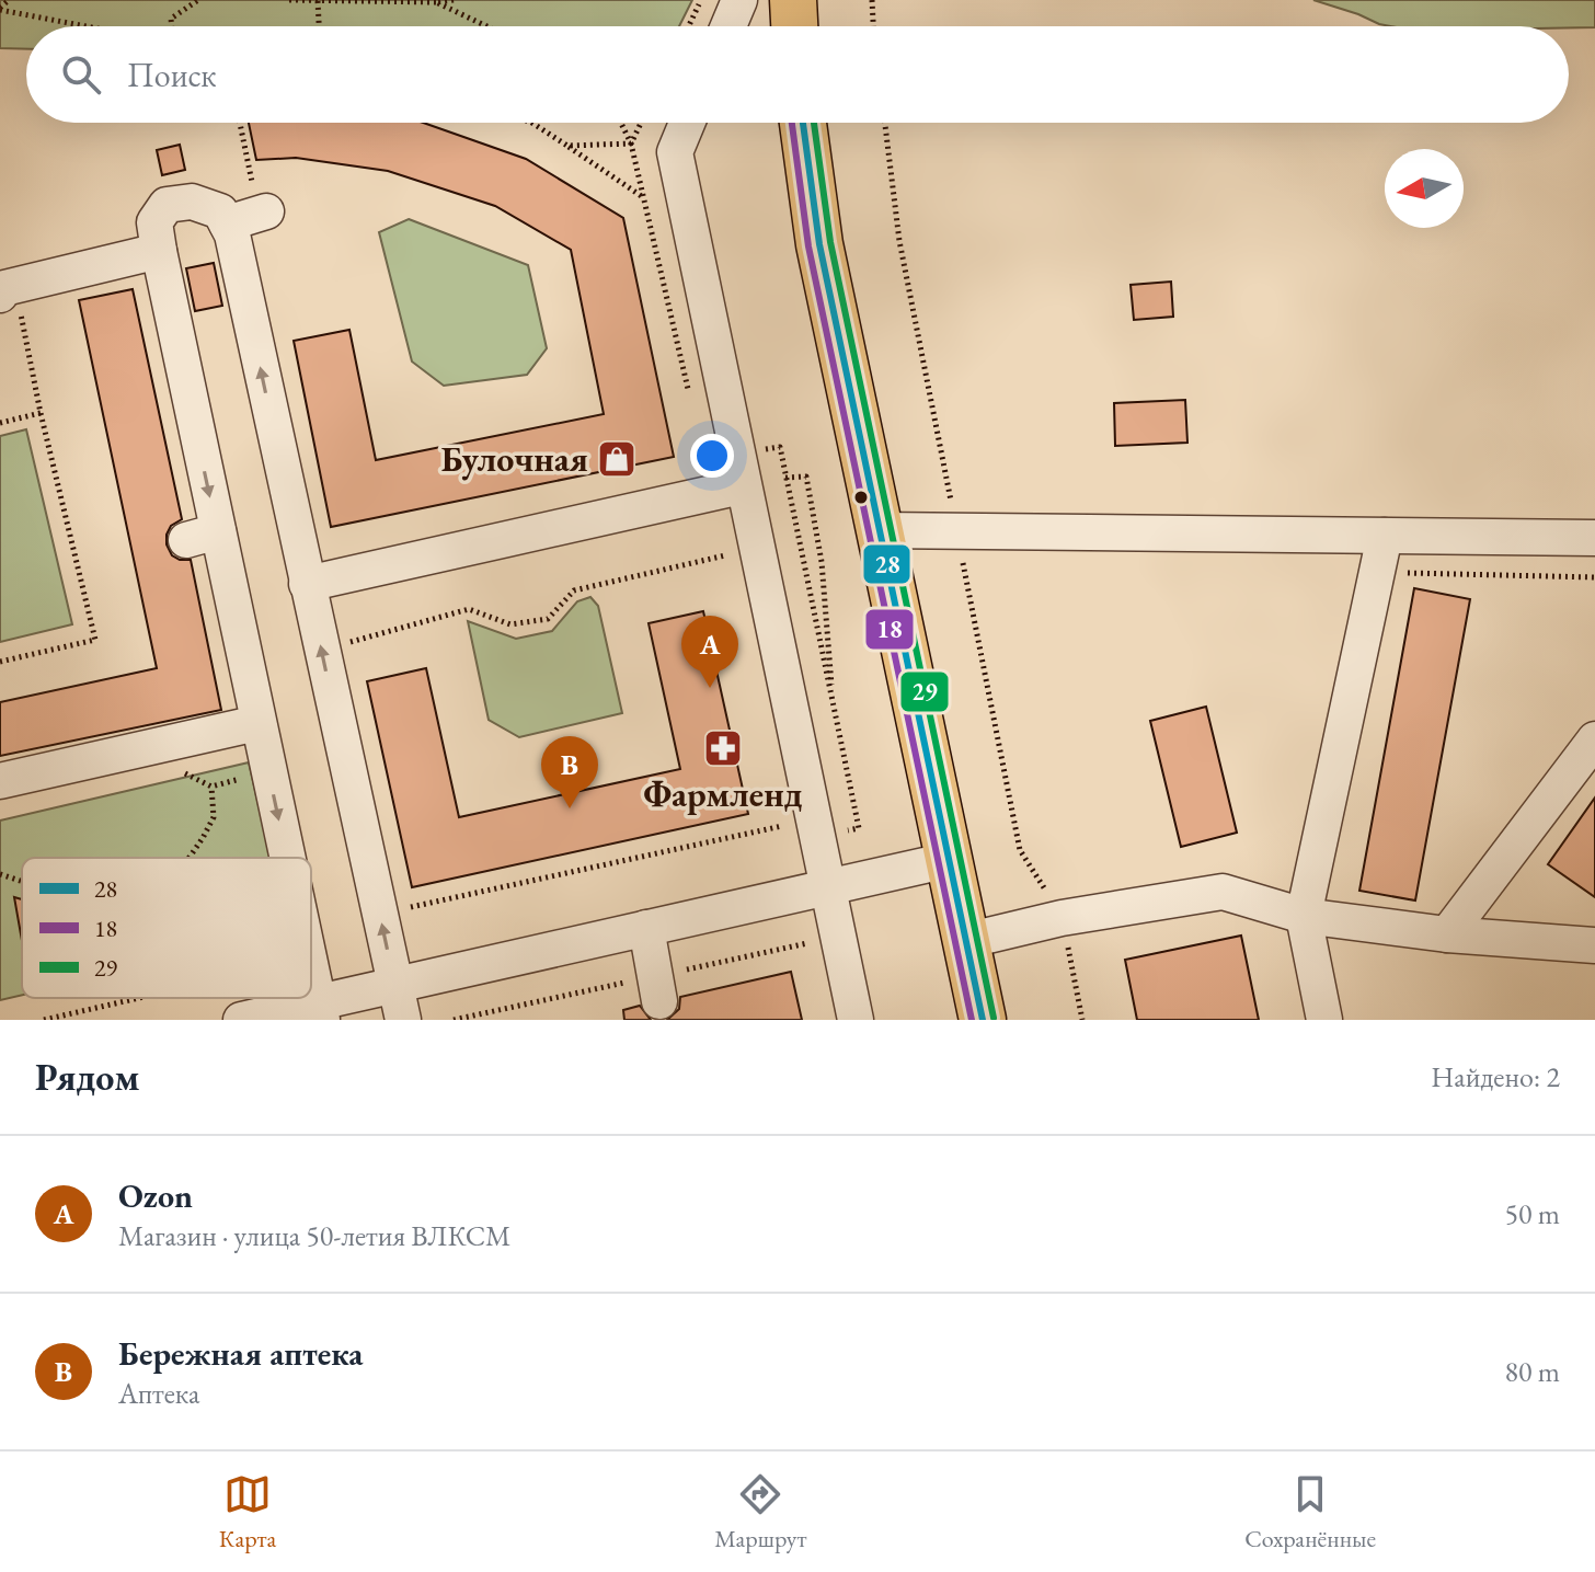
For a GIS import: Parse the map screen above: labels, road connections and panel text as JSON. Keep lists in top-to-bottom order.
{
  "places": {
    "shop": ["Булочная"],
    "pharmacy": ["Фармленд"]
  },
  "lines": ["transit line 28", "transit line 18", "transit line 29"],
  "legend": ["28", "18", "29"],
  "north": "left",
  "page": {
    "search": "Поиск",
    "pins": ["A", "B"],
    "heading": ["Рядом", "Найдено: 2"],
    "list": [
      {
        "mark": "A",
        "name": "Ozon",
        "note": "Магазин · улица 50-летия ВЛКСМ",
        "value": "50 m"
      },
      {
        "mark": "B",
        "name": "Бережная аптека",
        "note": "Аптека",
        "value": "80 m"
      }
    ],
    "nav": ["Карта", "Маршрут", "Сохранённые"]
  }
}
